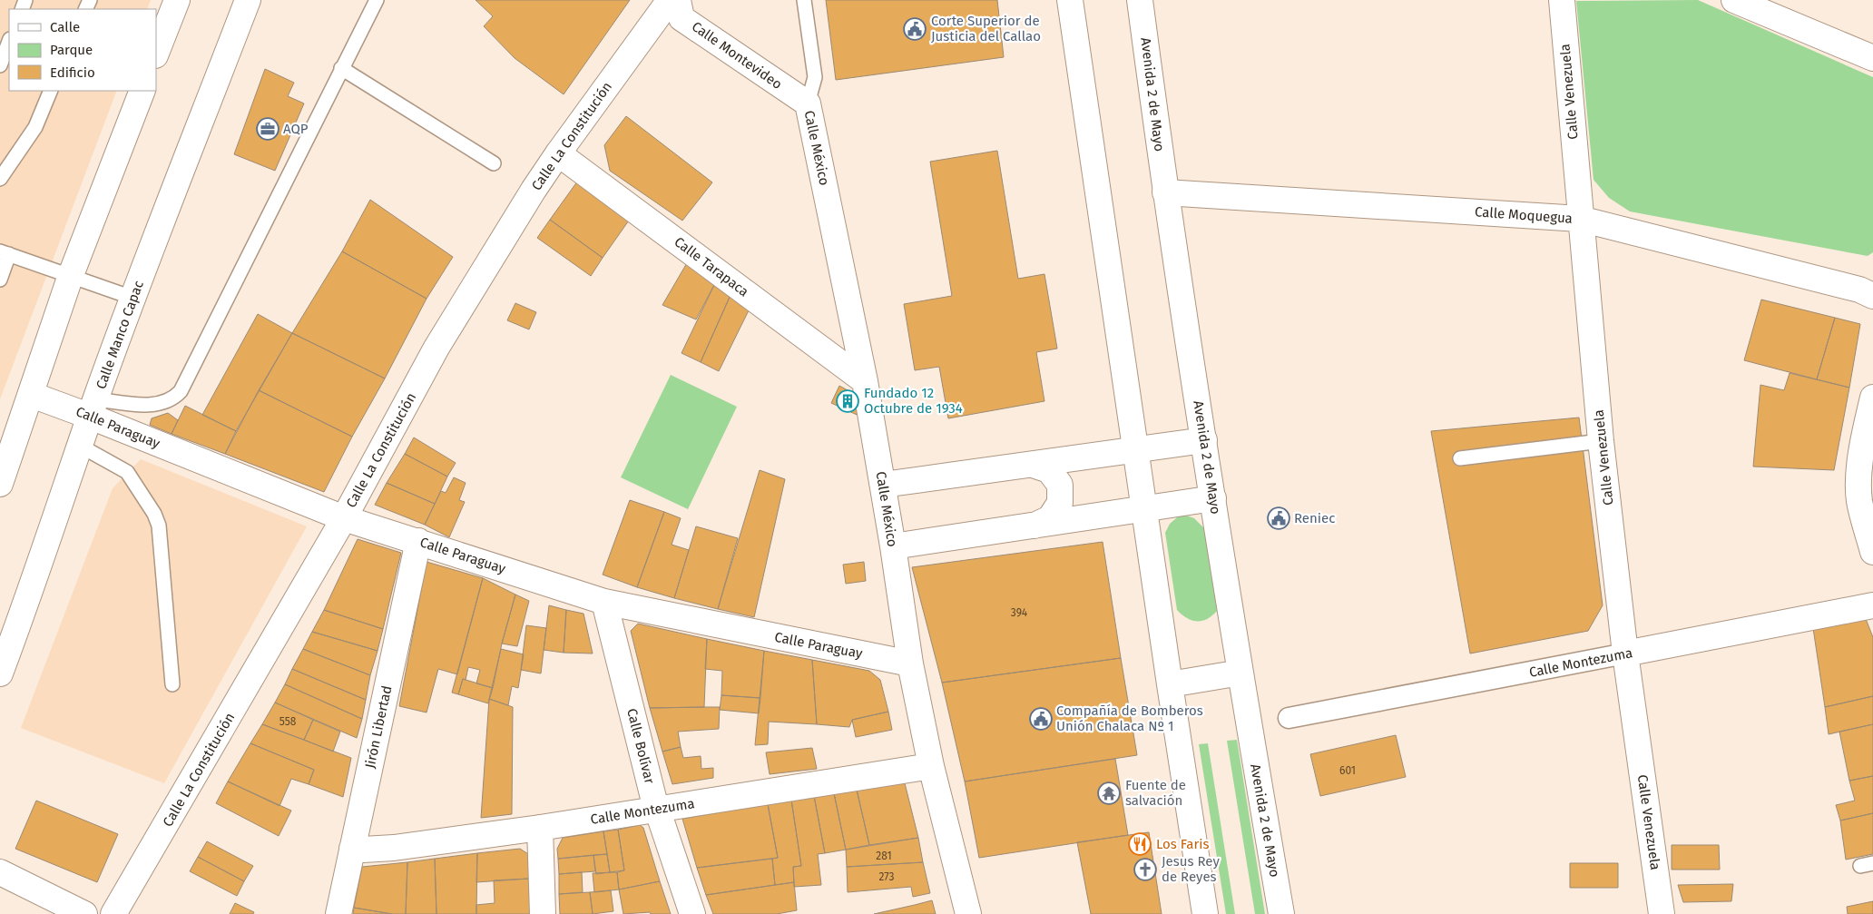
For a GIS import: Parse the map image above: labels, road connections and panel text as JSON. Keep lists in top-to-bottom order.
{
  "streets": {
    "street": [
      "Calle Montevideo",
      "Calle Venezuela",
      "Avenida 2 de Mayo",
      "Calle La Constitución",
      "Calle México",
      "Calle Moquegua",
      "Calle Tarapaca",
      "Calle Manco Capac",
      "Calle Paraguay",
      "Calle Montezuma",
      "Jirón Libertad",
      "Calle Bolívar"
    ]
  },
  "crossings": [
    ["Calle Montevideo", "Calle México"],
    ["Calle Venezuela", "Calle Moquegua"],
    ["Calle Venezuela", "Calle Montezuma"],
    ["Avenida 2 de Mayo", "Calle Moquegua"],
    ["Calle La Constitución", "Calle Tarapaca"],
    ["Calle La Constitución", "Calle Paraguay"],
    ["Calle México", "Calle Tarapaca"],
    ["Calle México", "Calle Paraguay"],
    ["Calle México", "Calle Montezuma"],
    ["Calle Manco Capac", "Calle Paraguay"],
    ["Calle Paraguay", "Jirón Libertad"],
    ["Calle Paraguay", "Calle Bolívar"],
    ["Calle Montezuma", "Jirón Libertad"],
    ["Calle Montezuma", "Calle Bolívar"]
  ],
  "places": {
    "public building": ["Corte Superior de Justicia del Callao", "Reniec", "Compañía de Bomberos Unión Chalaca Nº 1"],
    "office": ["AQP"],
    "building": ["Fundado 12 Octubre de 1934"],
    "temple": ["Fuente de salvación"],
    "restaurant": ["Los Faris"],
    "church": ["Jesus Rey de Reyes"]
  },
  "house_numbers": [
    "394",
    "558",
    "601",
    "281",
    "273"
  ],
  "legend": ["Calle", "Parque", "Edificio"]
}
